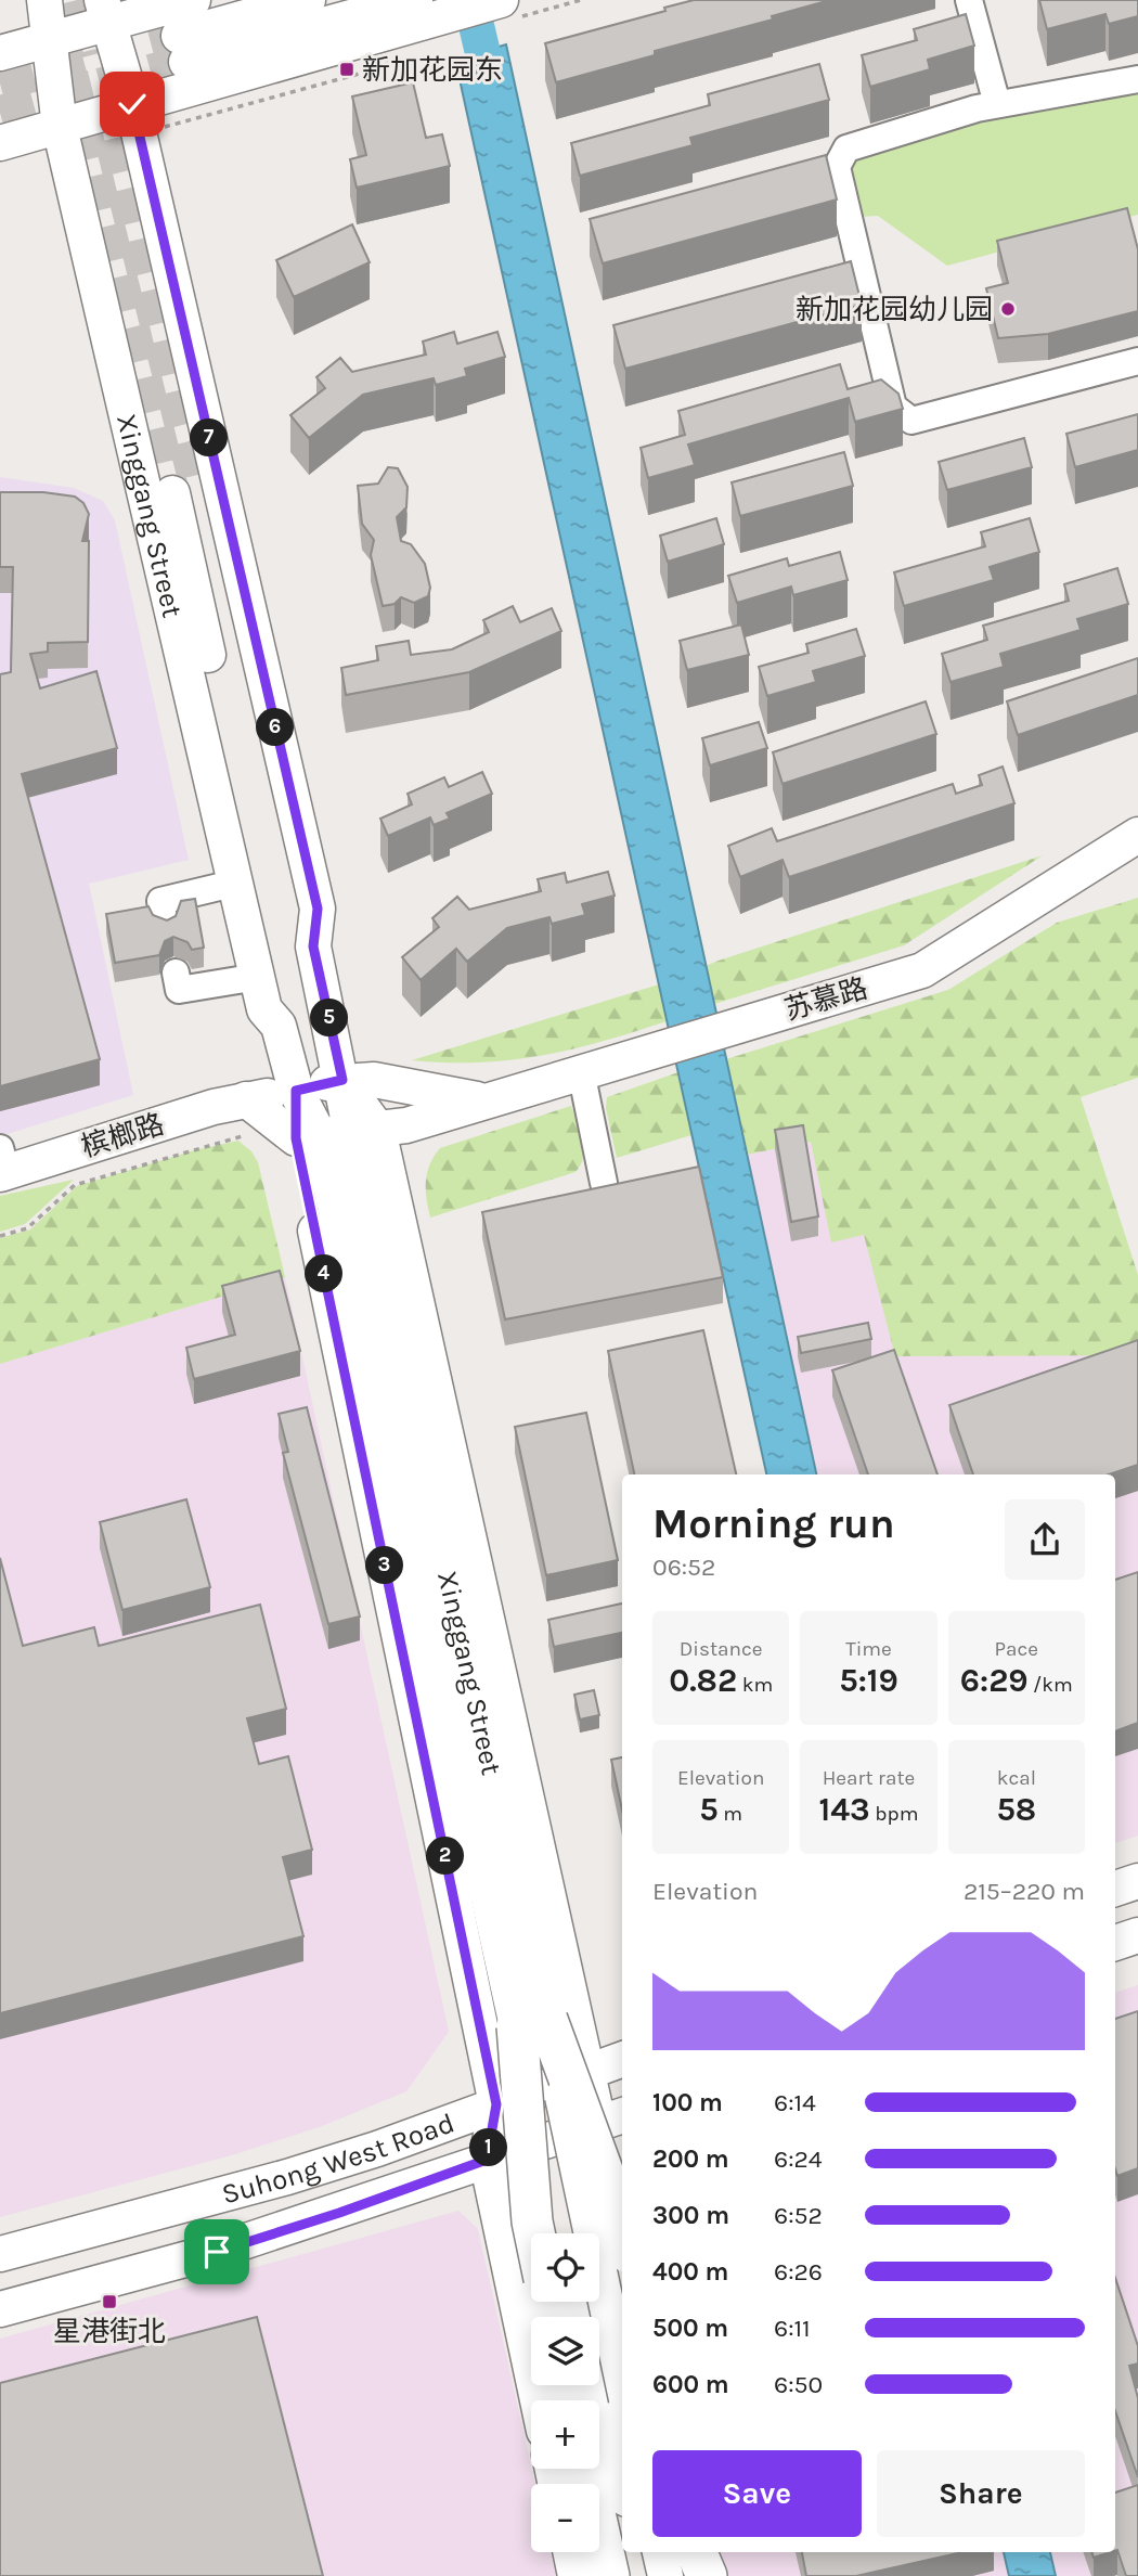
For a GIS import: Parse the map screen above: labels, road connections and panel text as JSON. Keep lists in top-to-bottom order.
{
  "streets": {
    "main road": [
      "Xinggang Street",
      "苏慕路",
      "槟榔路",
      "Suhong West Road"
    ]
  },
  "crossings": [
    ["Xinggang Street", "苏慕路"],
    ["苏慕路", "槟榔路"]
  ],
  "places": {
    "transit": ["新加花园东", "星港街北"],
    "other": ["新加花园幼儿园"]
  },
  "page": {
    "pins": [
      "7",
      "6",
      "5",
      "4",
      "3",
      "2",
      "1"
    ],
    "heading": ["Morning run", "06:52"],
    "stats": [
      ["Distance", "0.82 km"],
      ["Time", "5:19"],
      ["Pace", "6:29 /km"],
      ["Elevation", "5 m"],
      ["Heart rate", "143 bpm"],
      ["kcal", "58"]
    ],
    "chart": ["Elevation", "215–220 m"],
    "list": [
      {
        "name": "100 m",
        "note": "6:14"
      },
      {
        "name": "200 m",
        "note": "6:24"
      },
      {
        "name": "300 m",
        "note": "6:52"
      },
      {
        "name": "400 m",
        "note": "6:26"
      },
      {
        "name": "500 m",
        "note": "6:11"
      },
      {
        "name": "600 m",
        "note": "6:50"
      }
    ],
    "map_buttons": ["+", "−"],
    "buttons": ["Save", "Share"]
  }
}
